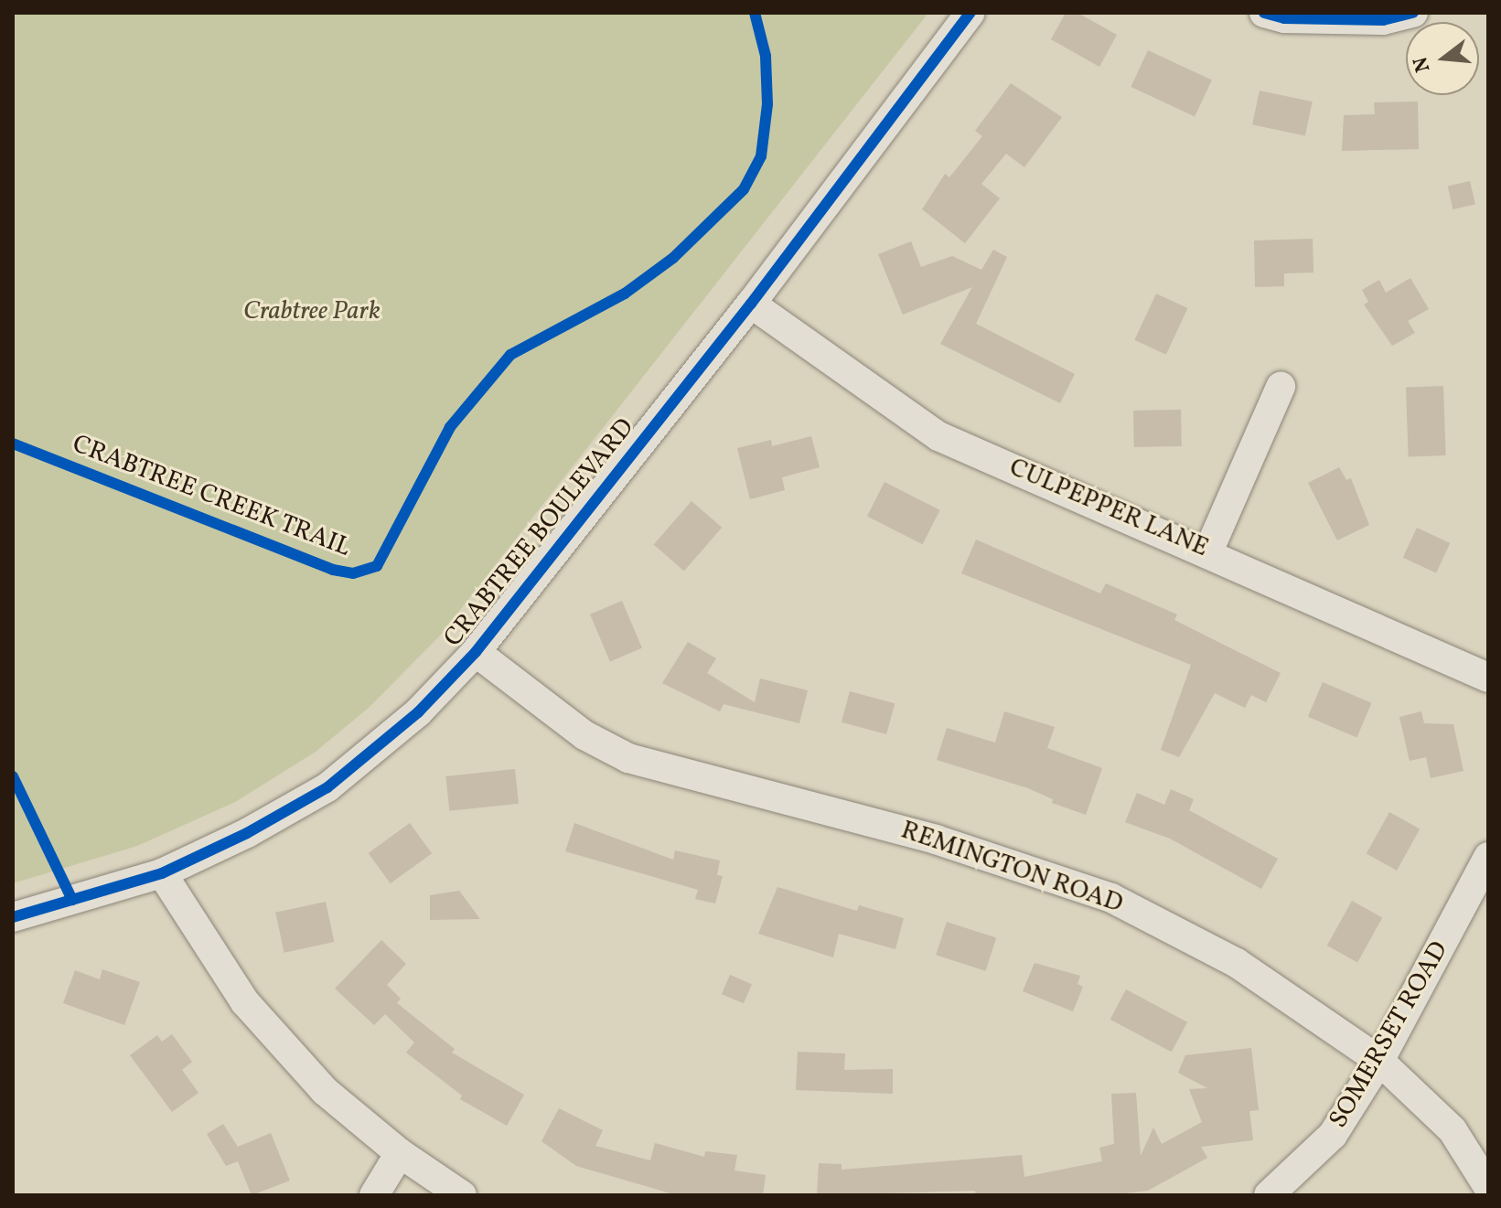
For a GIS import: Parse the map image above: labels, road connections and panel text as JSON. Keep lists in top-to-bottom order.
{
  "streets": {
    "street": [
      "CULPEPPER LANE",
      "CRABTREE BOULEVARD",
      "REMINGTON ROAD",
      "SOMERSET ROAD"
    ],
    "cycle path": ["CRABTREE CREEK TRAIL"]
  },
  "crossings": [
    ["CULPEPPER LANE", "CRABTREE BOULEVARD"],
    ["CRABTREE BOULEVARD", "REMINGTON ROAD"],
    ["REMINGTON ROAD", "SOMERSET ROAD"]
  ],
  "parks": ["Crabtree Park"],
  "north": "left"
}
